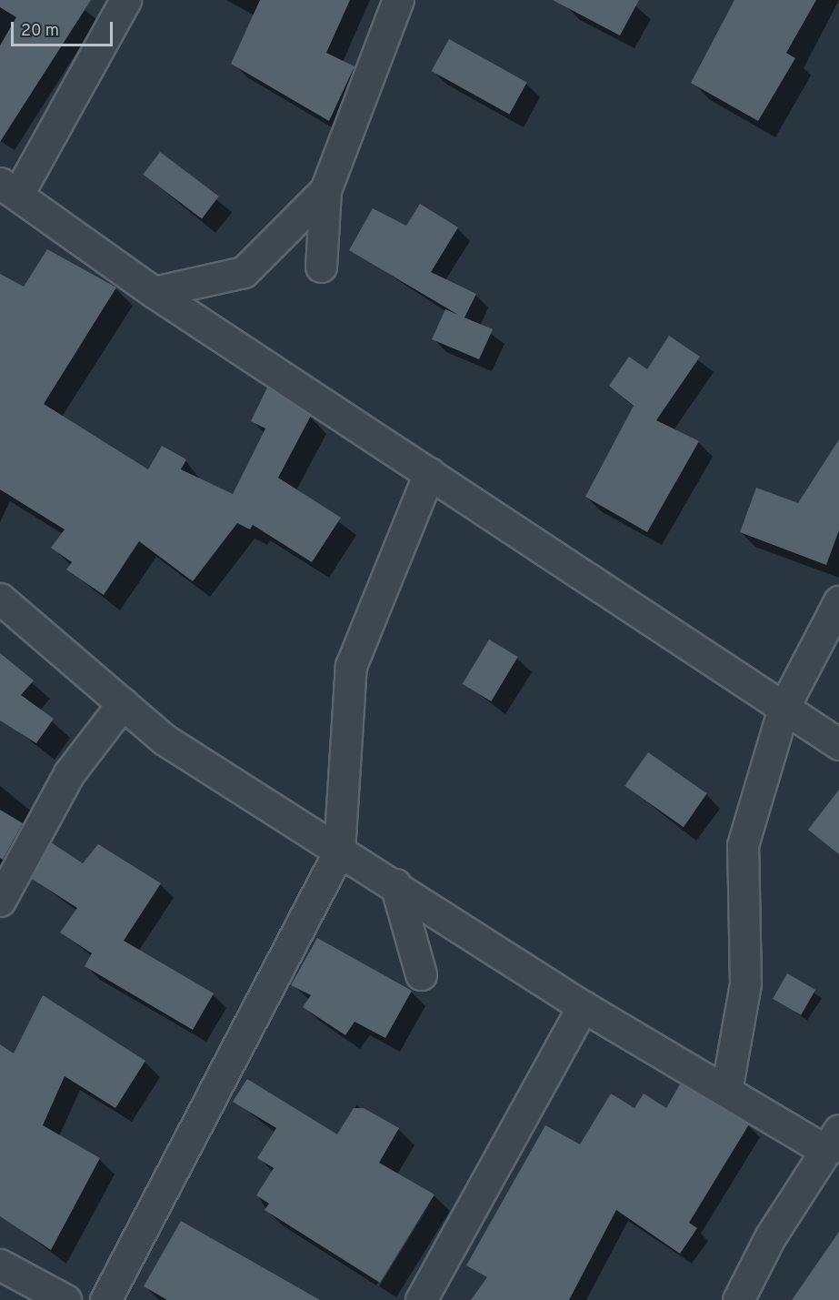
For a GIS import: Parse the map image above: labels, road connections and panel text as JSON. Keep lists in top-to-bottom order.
{
  "scale_bar": "20 m"
}
